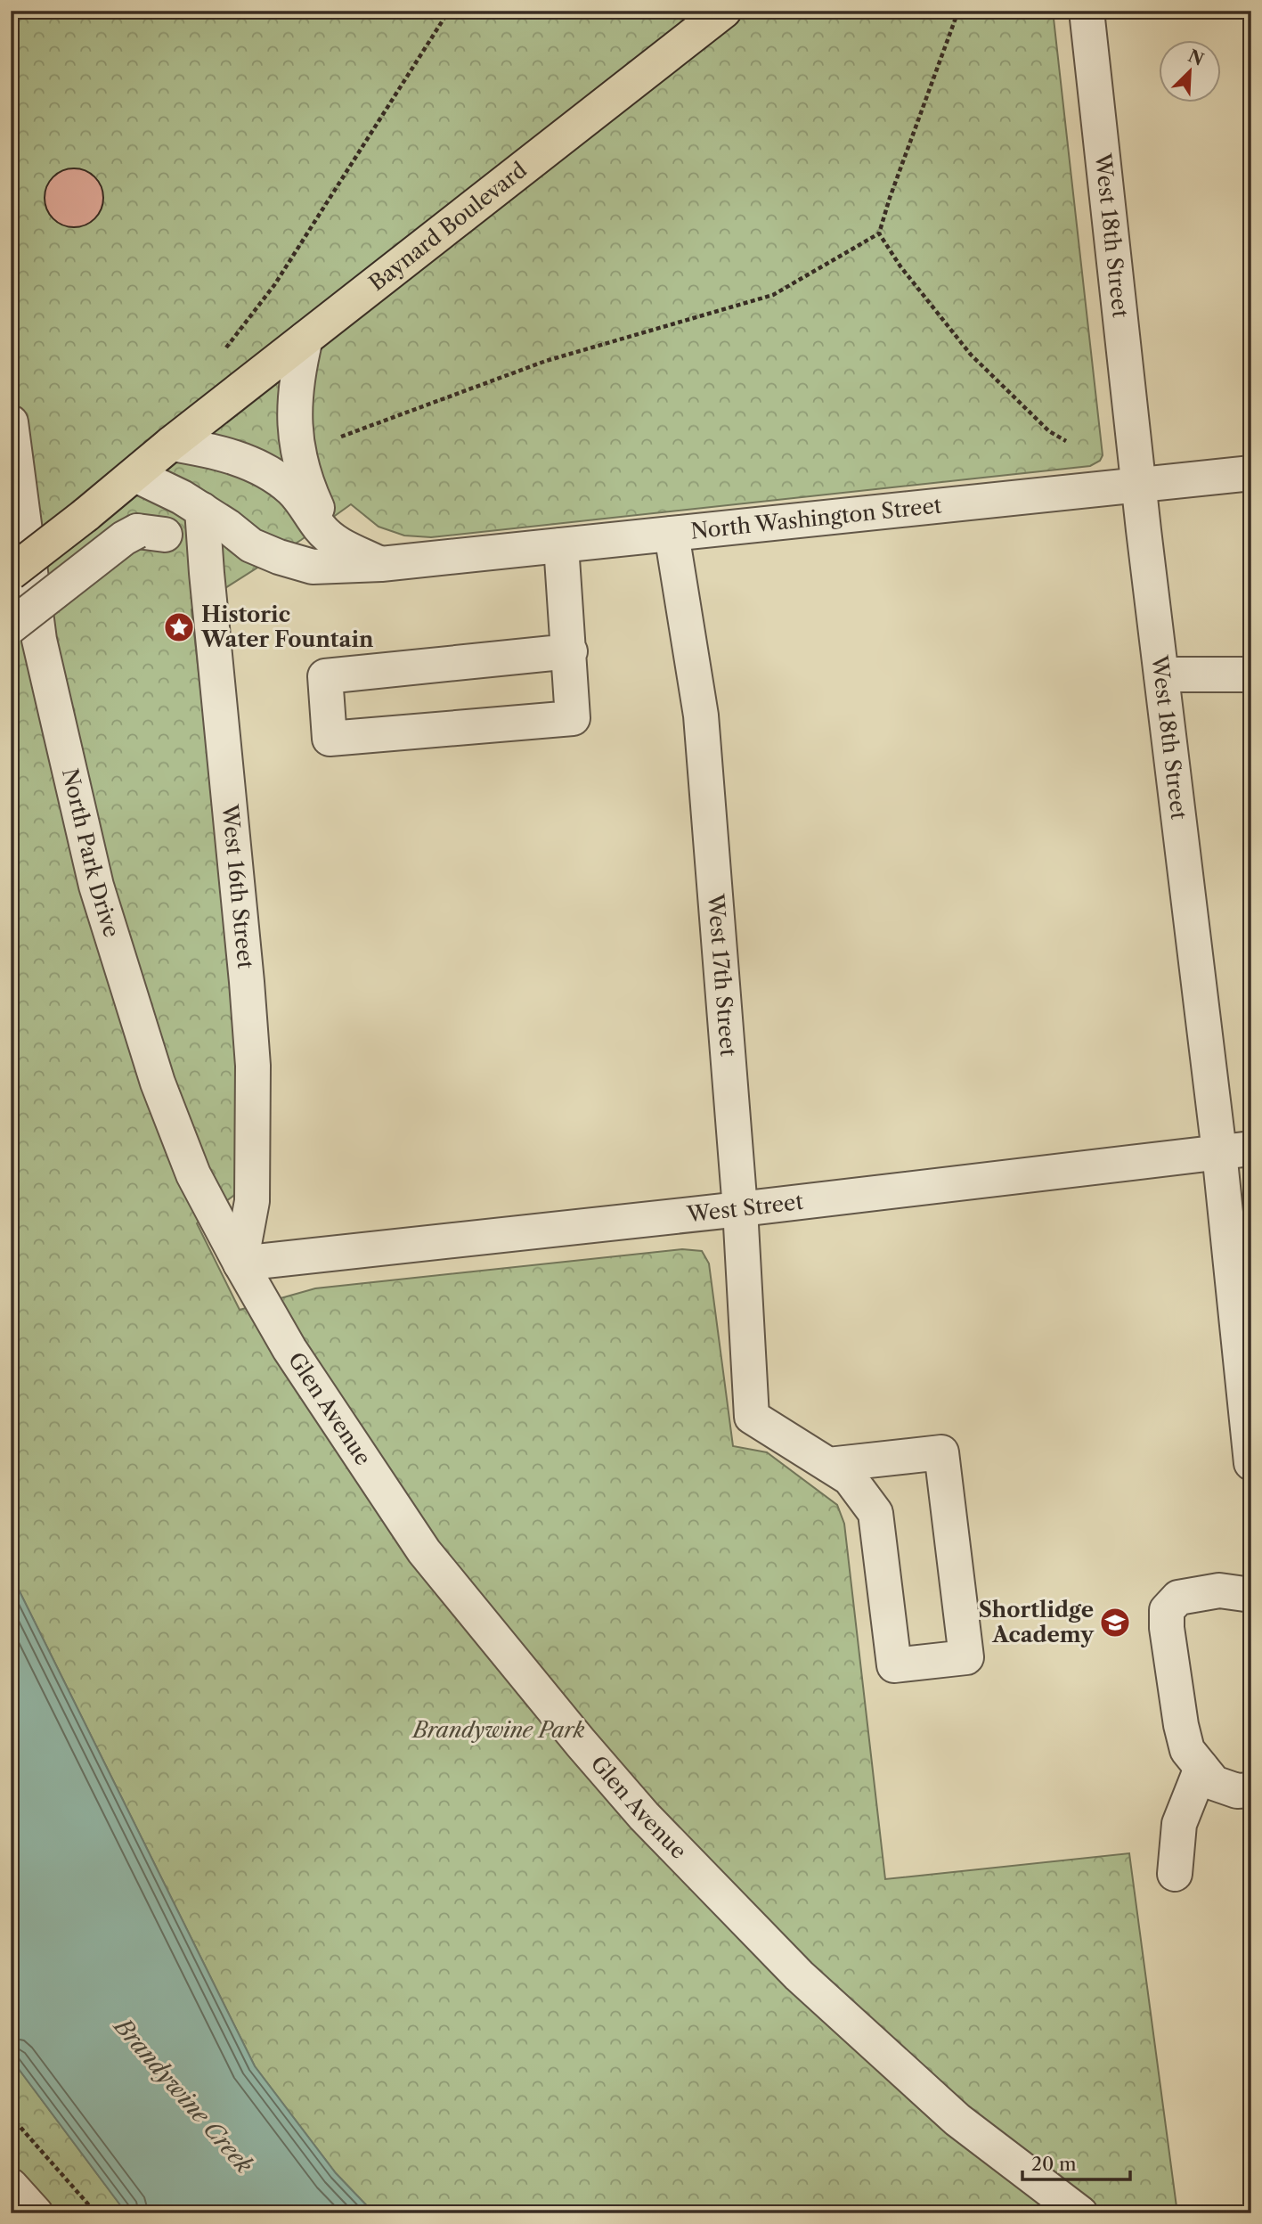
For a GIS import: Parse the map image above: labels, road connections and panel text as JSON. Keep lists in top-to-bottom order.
{
  "streets": {
    "main road": ["Baynard Boulevard"],
    "street": [
      "West 18th Street",
      "North Washington Street",
      "North Park Drive",
      "West 16th Street",
      "West 17th Street",
      "West Street",
      "Glen Avenue"
    ]
  },
  "crossings": [
    ["West 18th Street", "North Washington Street"],
    ["West 18th Street", "West Street"],
    ["North Washington Street", "West 16th Street"],
    ["North Washington Street", "West 17th Street"],
    ["North Park Drive", "West 16th Street"],
    ["North Park Drive", "West Street"],
    ["North Park Drive", "Glen Avenue"],
    ["West 16th Street", "West Street"],
    ["West 16th Street", "Glen Avenue"],
    ["West 17th Street", "West Street"],
    ["West Street", "Glen Avenue"]
  ],
  "water": ["Brandywine Creek"],
  "parks": ["Brandywine Park"],
  "places": {
    "place": ["Historic Water Fountain"],
    "school or university": ["Shortlidge Academy"]
  },
  "scale_bar": "20 m",
  "north": "top right"
}
